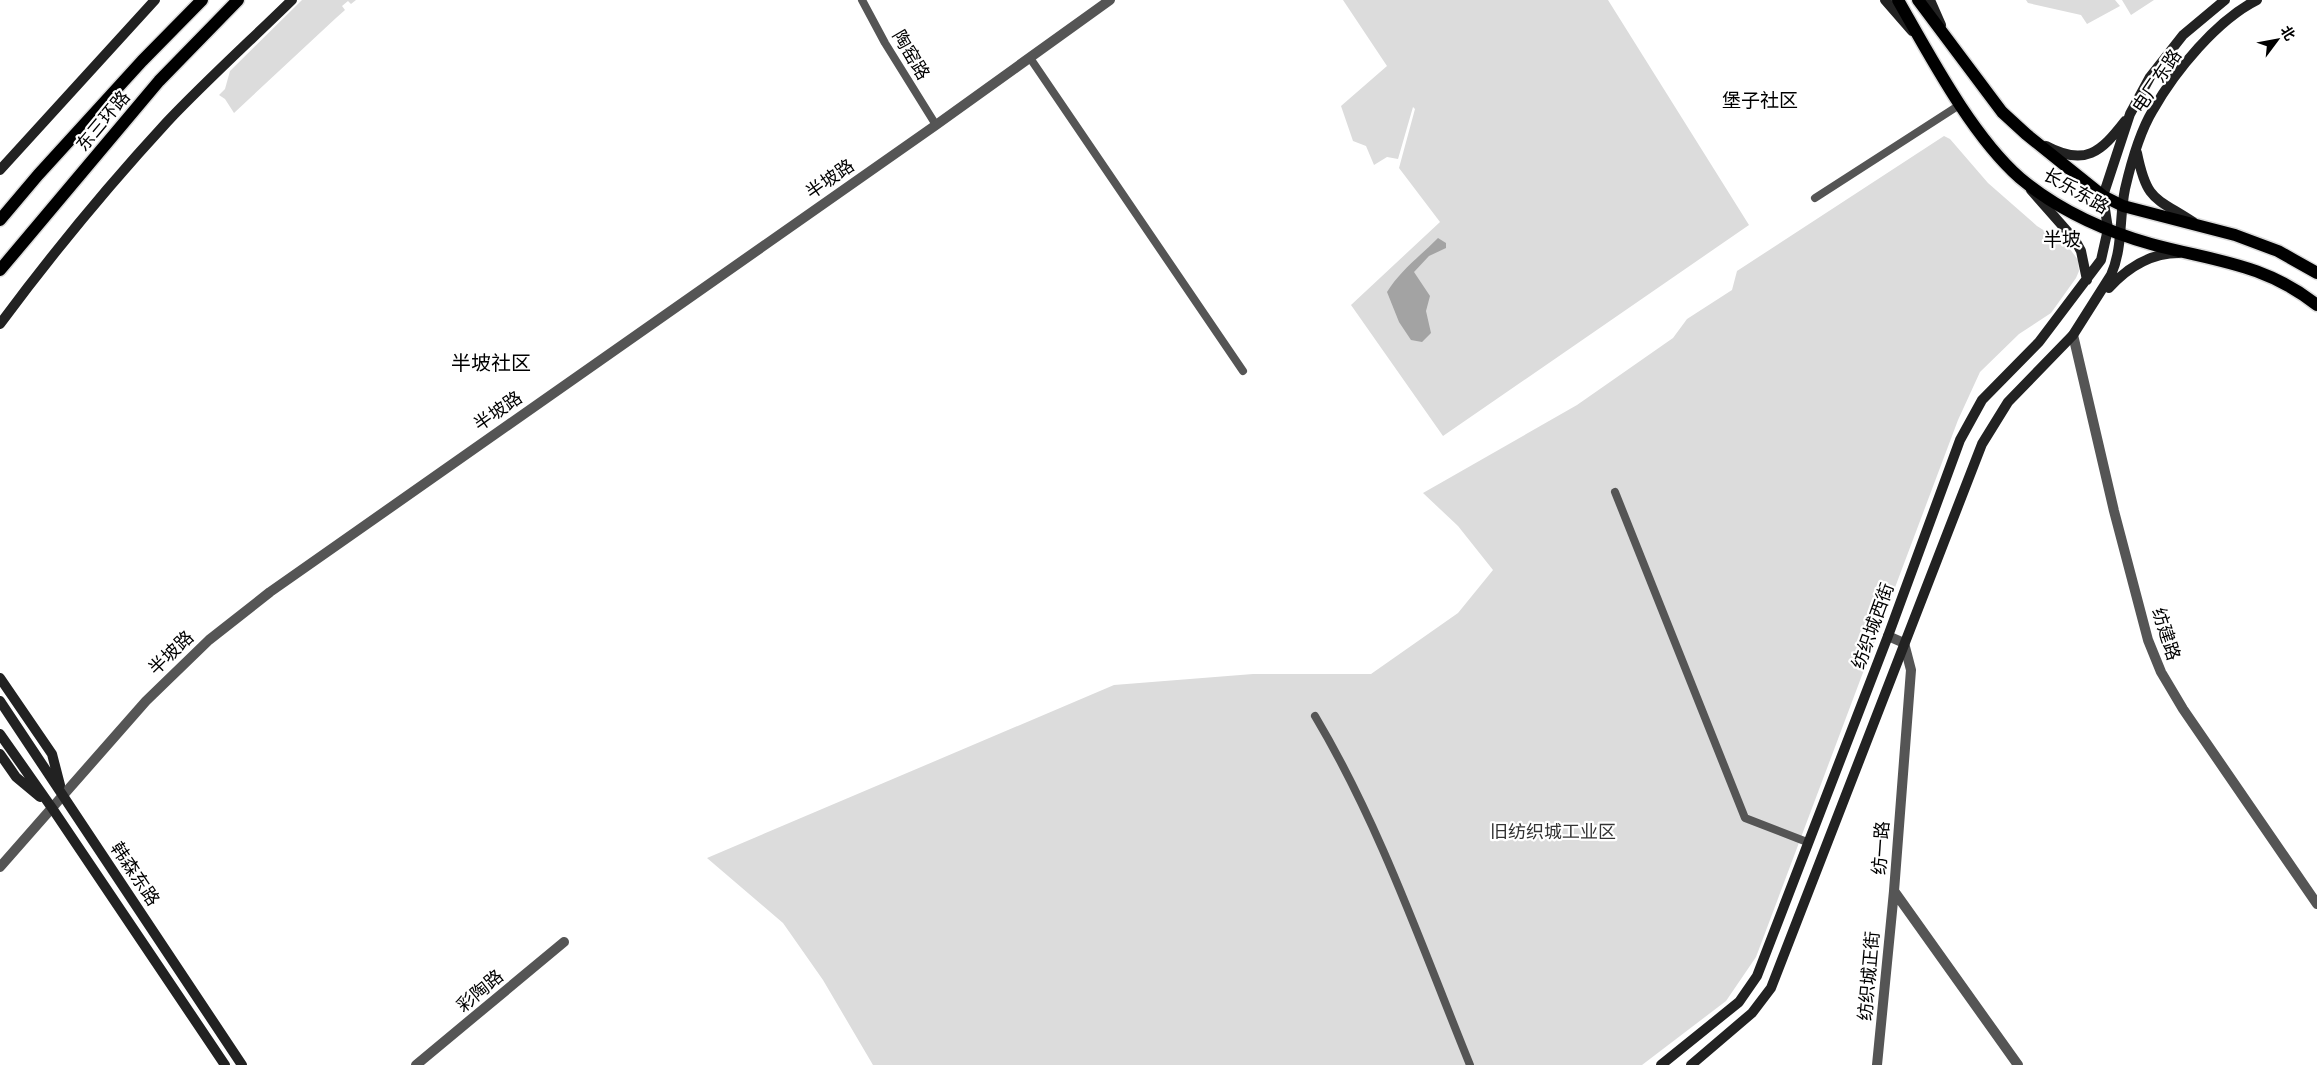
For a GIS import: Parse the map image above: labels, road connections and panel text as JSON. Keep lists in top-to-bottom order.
{
  "streets": {
    "main road": [
      "电厂东路",
      "东三环路",
      "长乐东路",
      "纺织城西街",
      "韩森东路"
    ],
    "street": [
      "陶窑路",
      "半坡路",
      "纺建路",
      "纺一路",
      "纺织城正街",
      "彩陶路"
    ]
  },
  "crossings": [
    ["陶窑路", "半坡路"],
    ["电厂东路", "长乐东路"],
    ["电厂东路", "纺织城西街"],
    ["半坡路", "韩森东路"],
    ["长乐东路", "纺织城西街"],
    ["纺织城西街", "纺建路"],
    ["纺织城西街", "纺一路"],
    ["纺一路", "纺织城正街"]
  ],
  "districts": ["堡子社区", "半坡", "半坡社区"],
  "parks": ["旧纺织城工业区"],
  "north": "top right"
}
